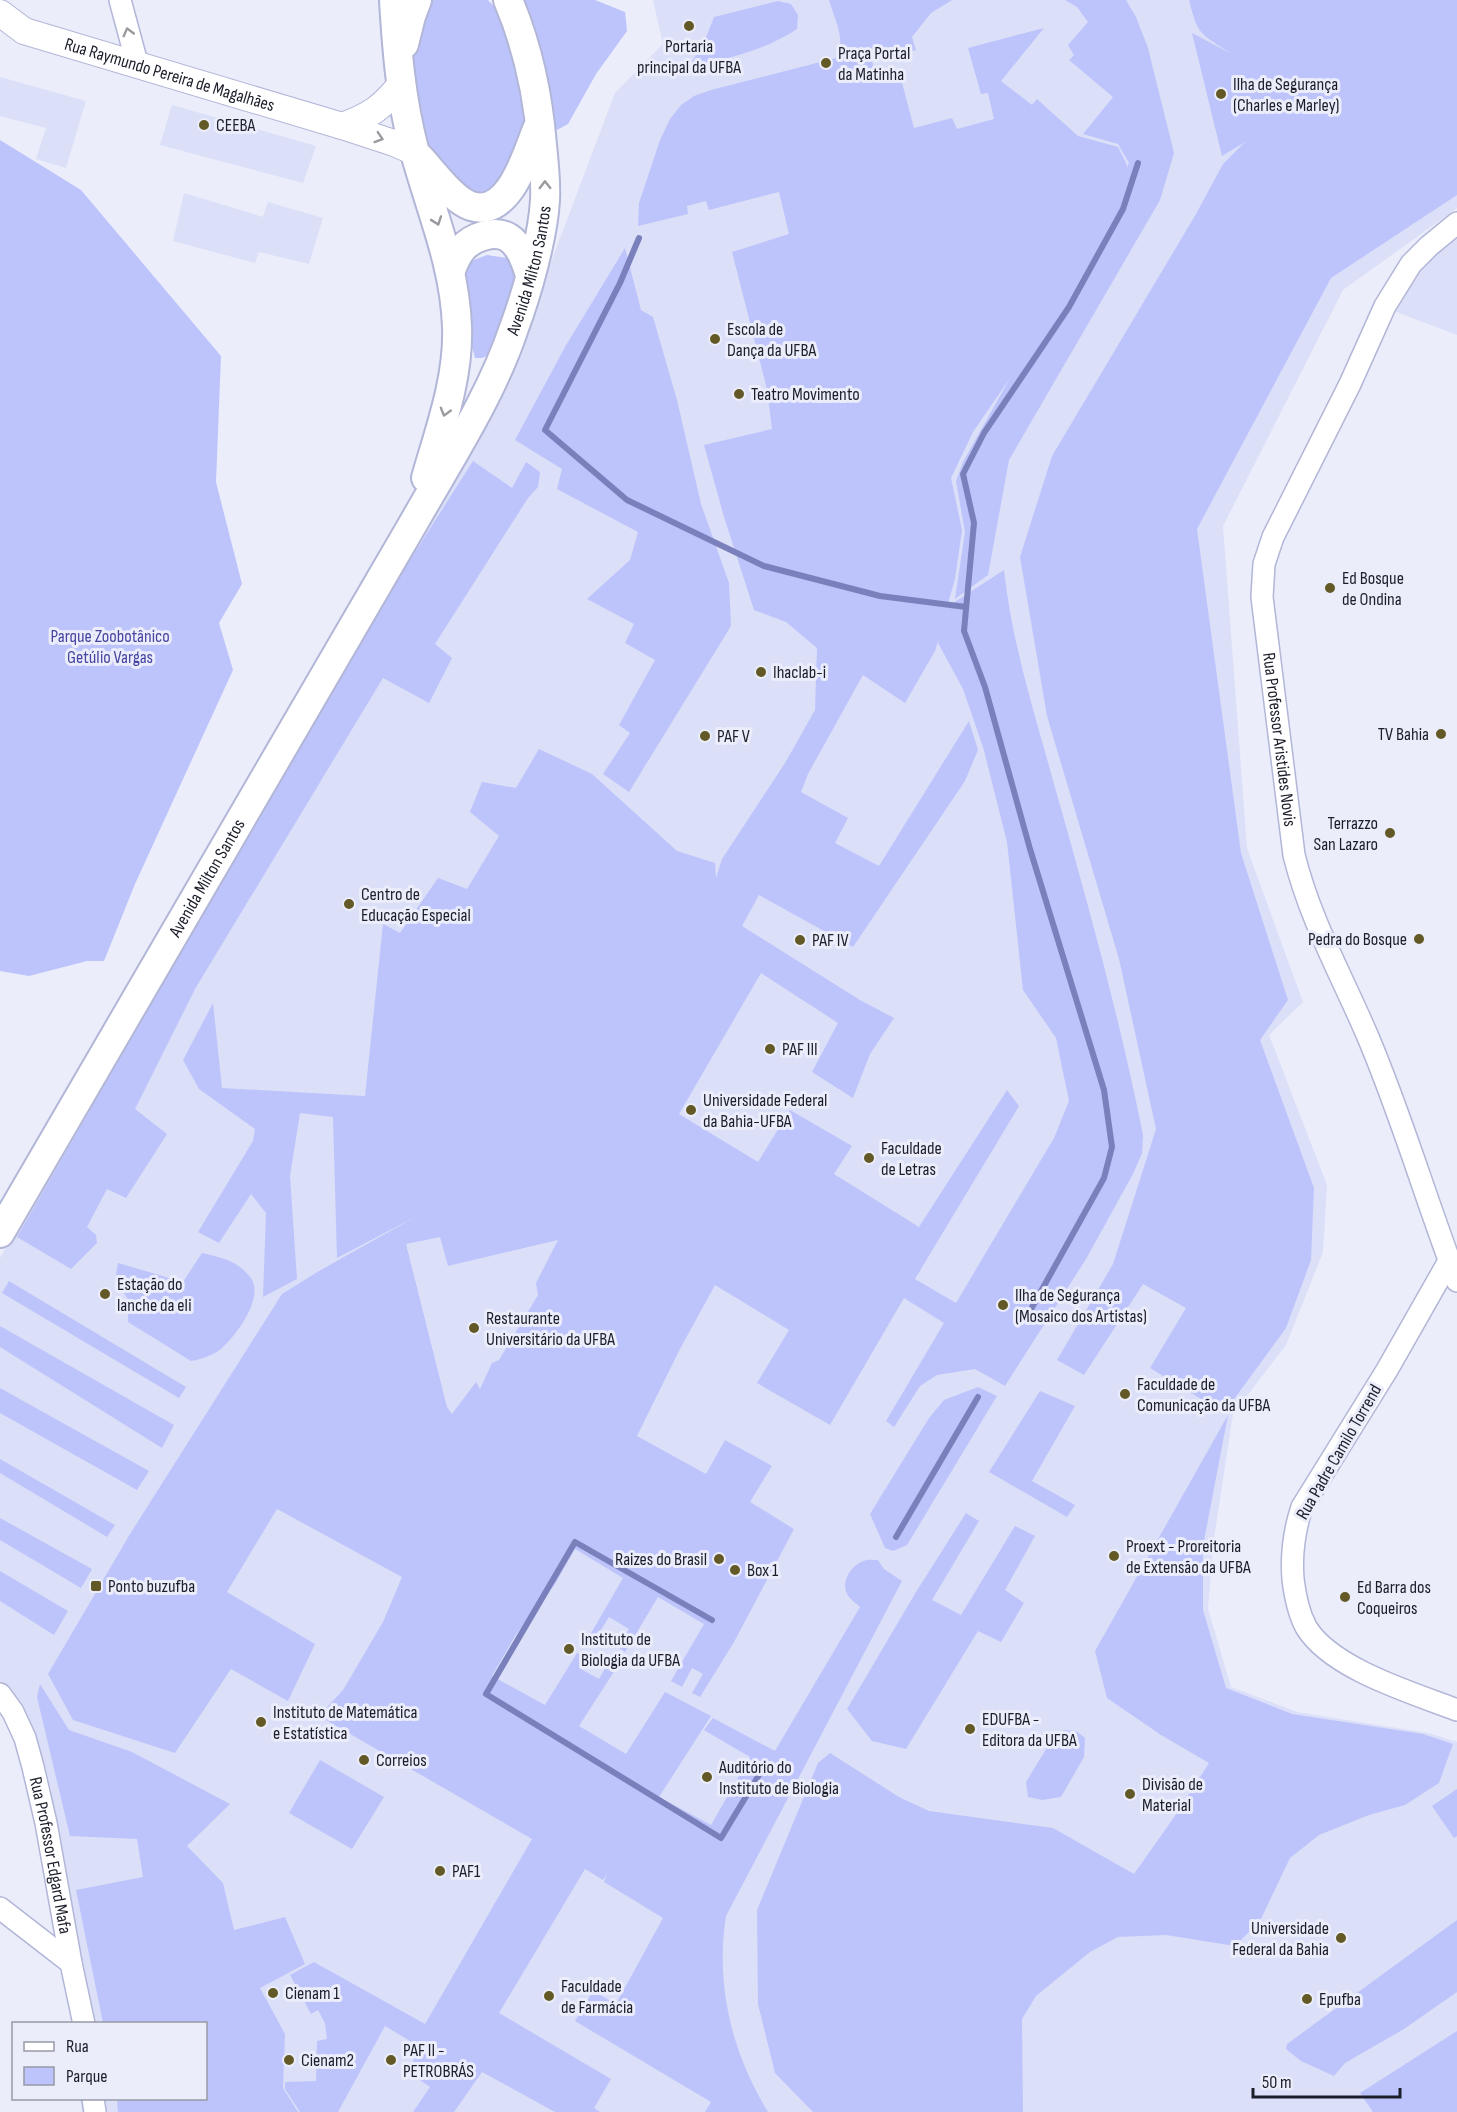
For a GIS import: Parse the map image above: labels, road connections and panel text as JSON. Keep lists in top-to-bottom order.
{
  "streets": {
    "main road": ["Avenida Milton Santos"],
    "street": [
      "Rua Raymundo Pereira de Magalhães",
      "Rua Professor Aristides Novis",
      "Rua Padre Camilo Torrend",
      "Rua Professor Edgard Mafa"
    ]
  },
  "crossings": [
    ["Rua Raymundo Pereira de Magalhães", "Avenida Milton Santos"],
    ["Rua Professor Aristides Novis", "Rua Padre Camilo Torrend"]
  ],
  "parks": ["Parque Zoobotânico Getúlio Vargas"],
  "places": {
    "other": [
      "Portaria principal da UFBA",
      "Praça Portal da Matinha",
      "Ilha de Segurança (Charles e Marley)",
      "CEEBA",
      "Escola de Dança da UFBA",
      "Teatro Movimento",
      "Ed Bosque de Ondina",
      "Ihaclab-i",
      "TV Bahia",
      "PAF V",
      "Terrazzo San Lazaro",
      "Centro de Educação Especial",
      "Pedra do Bosque",
      "PAF IV",
      "PAF III",
      "Universidade Federal da Bahia-UFBA",
      "Faculdade de Letras",
      "Estação do lanche da eli",
      "Ilha de Segurança (Mosaico dos Artistas)",
      "Restaurante Universitário da UFBA",
      "Faculdade de Comunicação da UFBA",
      "Proext - Proreitoria de Extensão da UFBA",
      "Raizes do Brasil",
      "Box 1",
      "Ed Barra dos Coqueiros",
      "Instituto de Biologia da UFBA",
      "Instituto de Matemática e Estatística",
      "EDUFBA - Editora da UFBA",
      "Correios",
      "Auditório do Instituto de Biologia",
      "Divisão de Material",
      "PAF1",
      "Universidade Federal da Bahia",
      "Cienam 1",
      "Faculdade de Farmácia",
      "Epufba",
      "Cienam2",
      "PAF II - PETROBRÁS"
    ],
    "transit": ["Ponto buzufba"]
  },
  "legend": ["Rua", "Parque"],
  "scale_bar": "50 m"
}
